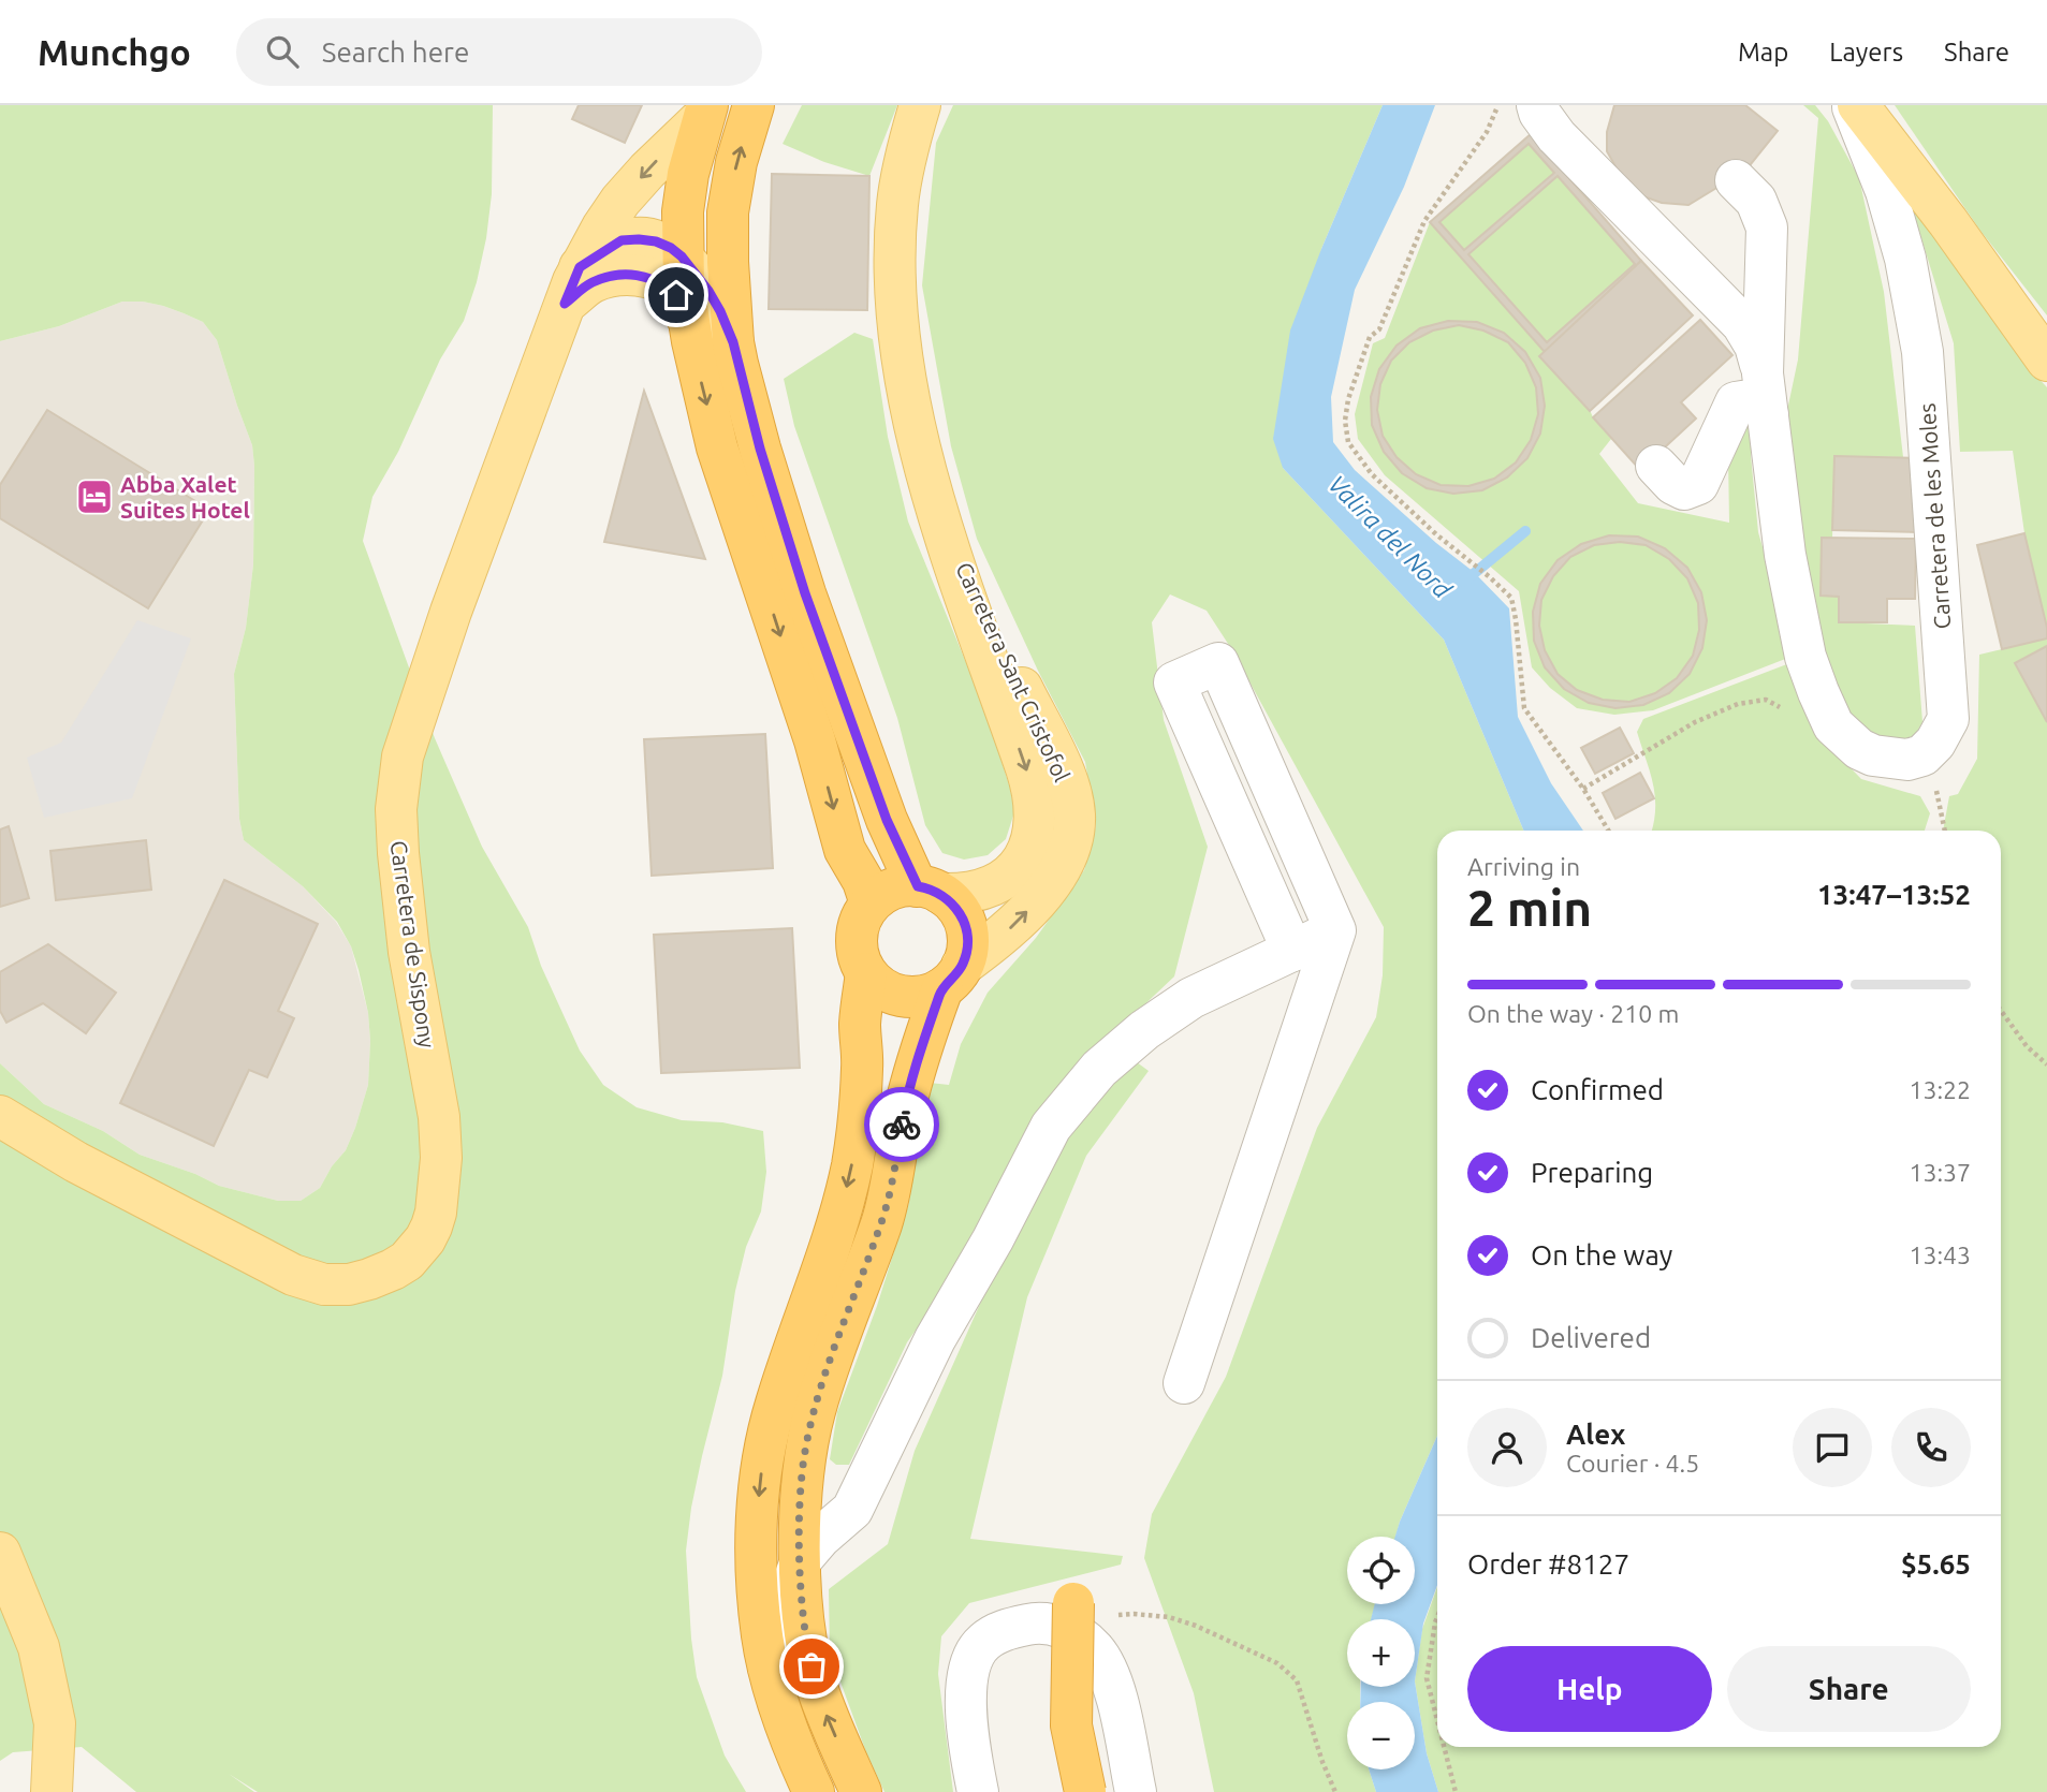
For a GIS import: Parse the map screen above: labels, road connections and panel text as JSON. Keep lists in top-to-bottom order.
{
  "streets": {
    "main road": ["Carretera Sant Cristofol", "Carretera de Sispony"],
    "street": ["Carretera de les Moles"]
  },
  "water": ["Valira del Nord"],
  "places": {
    "hotel": ["Abba Xalet Suites Hotel"]
  },
  "page": {
    "header": "Munchgo",
    "search": "Search here",
    "nav": ["Map", "Layers", "Share"],
    "heading": ["2 min", "Arriving in", "13:47–13:52"],
    "panel": [
      "Alex",
      "Courier · 4.5",
      "Order #8127",
      "$5.65"
    ],
    "bar": "On the way · 210 m",
    "list": [
      ["Confirmed", "13:22"],
      ["Preparing", "13:37"],
      ["On the way", "13:43"],
      "Delivered"
    ],
    "map_buttons": ["+", "−"],
    "buttons": ["Help", "Share"]
  }
}
